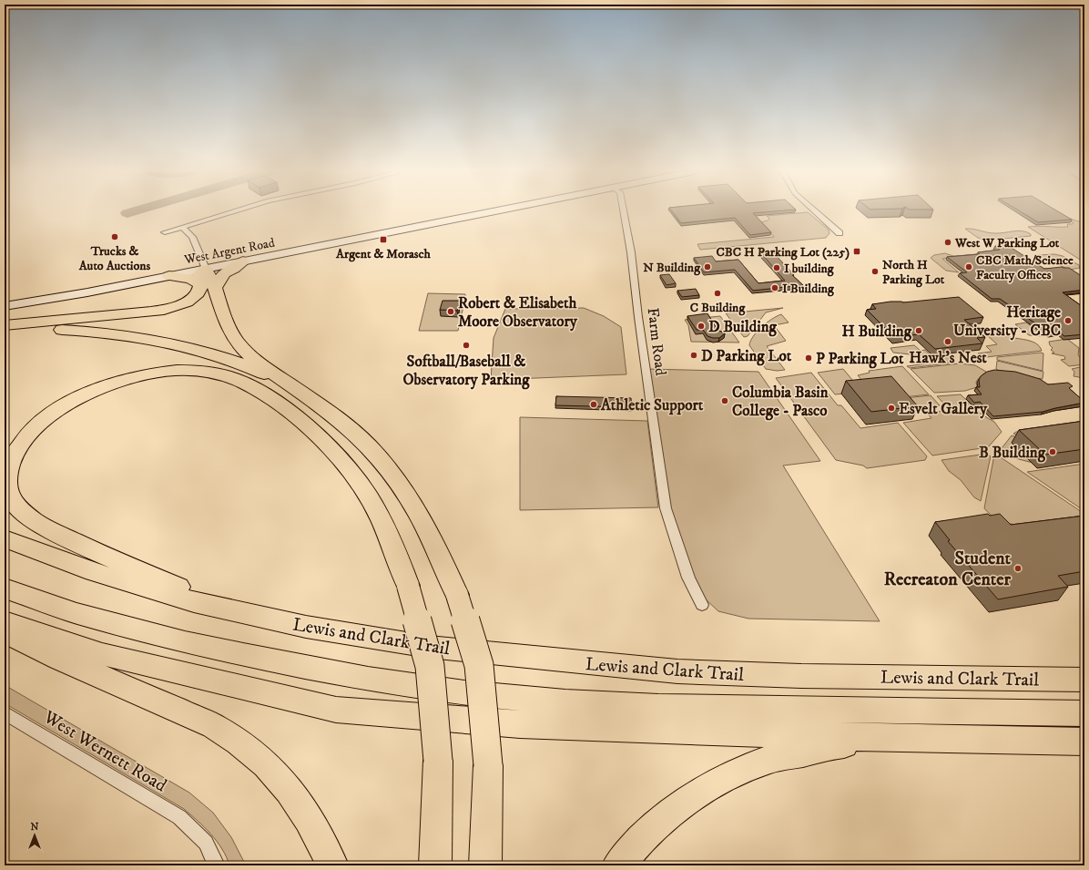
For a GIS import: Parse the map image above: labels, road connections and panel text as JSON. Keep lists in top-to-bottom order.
{
  "streets": {
    "highway": ["Lewis and Clark Trail"],
    "main road": ["West Argent Road"],
    "street": ["Farm Road", "West Wernett Road"]
  },
  "places": {
    "other": [
      "Trucks & Auto Auctions",
      "West W Parking Lot",
      "N Building",
      "CBC Math/Science Faculty Offices",
      "I building",
      "North H Parking Lot",
      "I Building",
      "C Building",
      "Robert & Elisabeth Moore Observatory",
      "Heritage University - CBC",
      "D Building",
      "H Building",
      "Hawk's Nest",
      "Softball/Baseball & Observatory Parking",
      "D Parking Lot",
      "P Parking Lot",
      "Columbia Basin College - Pasco",
      "Athletic Support",
      "Esvelt Gallery",
      "B Building",
      "Student Recreaton Center"
    ],
    "transit": ["Argent & Morasch", "CBC H Parking Lot (225)"]
  },
  "north": "top"
}
